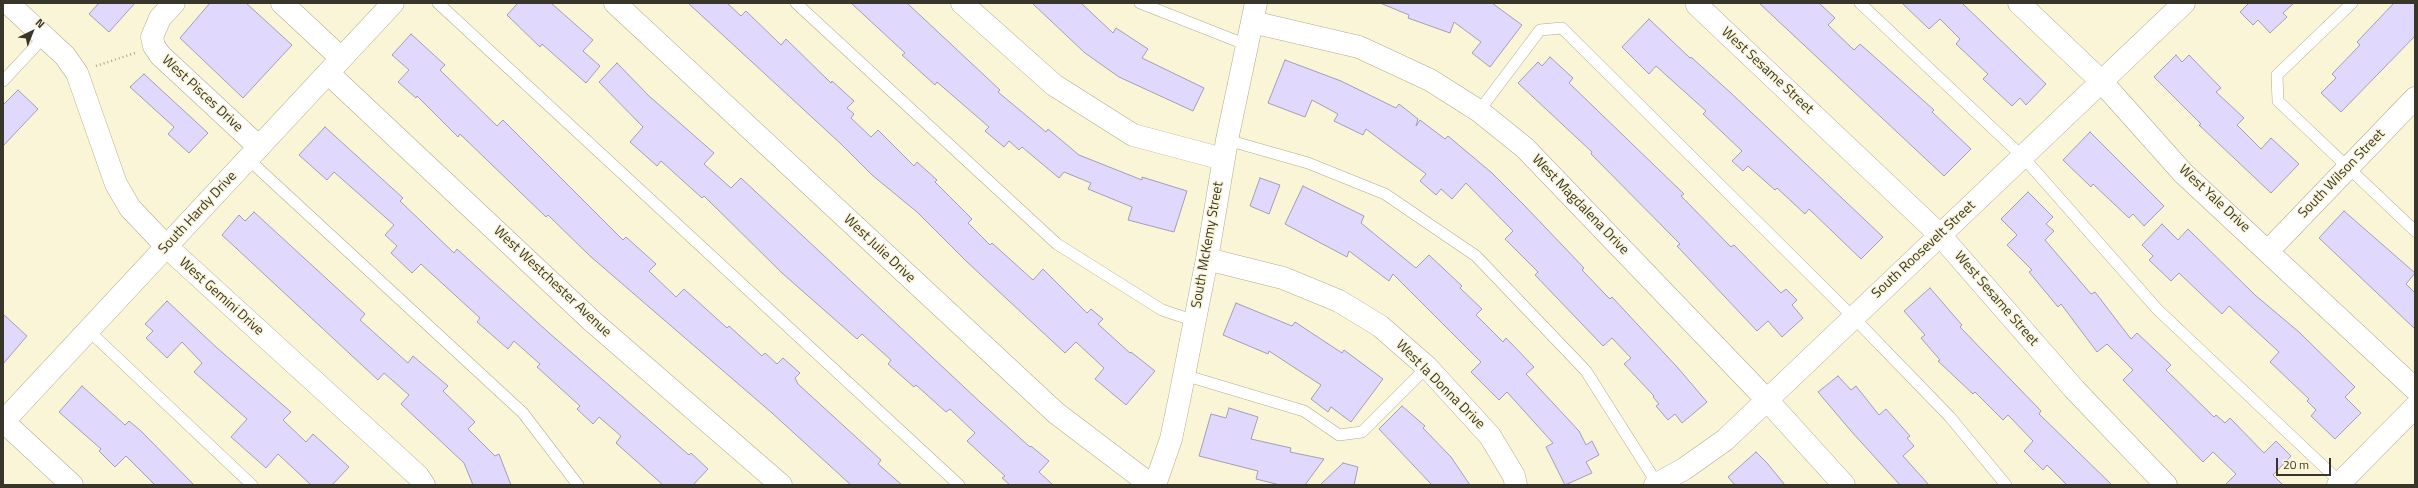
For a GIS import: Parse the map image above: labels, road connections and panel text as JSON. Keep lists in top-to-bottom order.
{
  "streets": {
    "street": [
      "West Sesame Street",
      "West Pisces Drive",
      "South Wilson Street",
      "West Yale Drive",
      "West Magdalena Drive",
      "South Hardy Drive",
      "South McKemy Street",
      "West Julie Drive",
      "South Roosevelt Street",
      "West Westchester Avenue",
      "West Gemini Drive",
      "West la Donna Drive"
    ]
  },
  "crossings": [
    ["West Sesame Street", "South Roosevelt Street"],
    ["West Pisces Drive", "South Hardy Drive"],
    ["South Wilson Street", "West Yale Drive"],
    ["West Yale Drive", "South Roosevelt Street"],
    ["West Magdalena Drive", "South McKemy Street"],
    ["West Magdalena Drive", "South Roosevelt Street"],
    ["South Hardy Drive", "West Westchester Avenue"],
    ["South Hardy Drive", "West Gemini Drive"],
    ["South McKemy Street", "West la Donna Drive"]
  ],
  "scale_bar": "20 m",
  "north": "top right"
}
